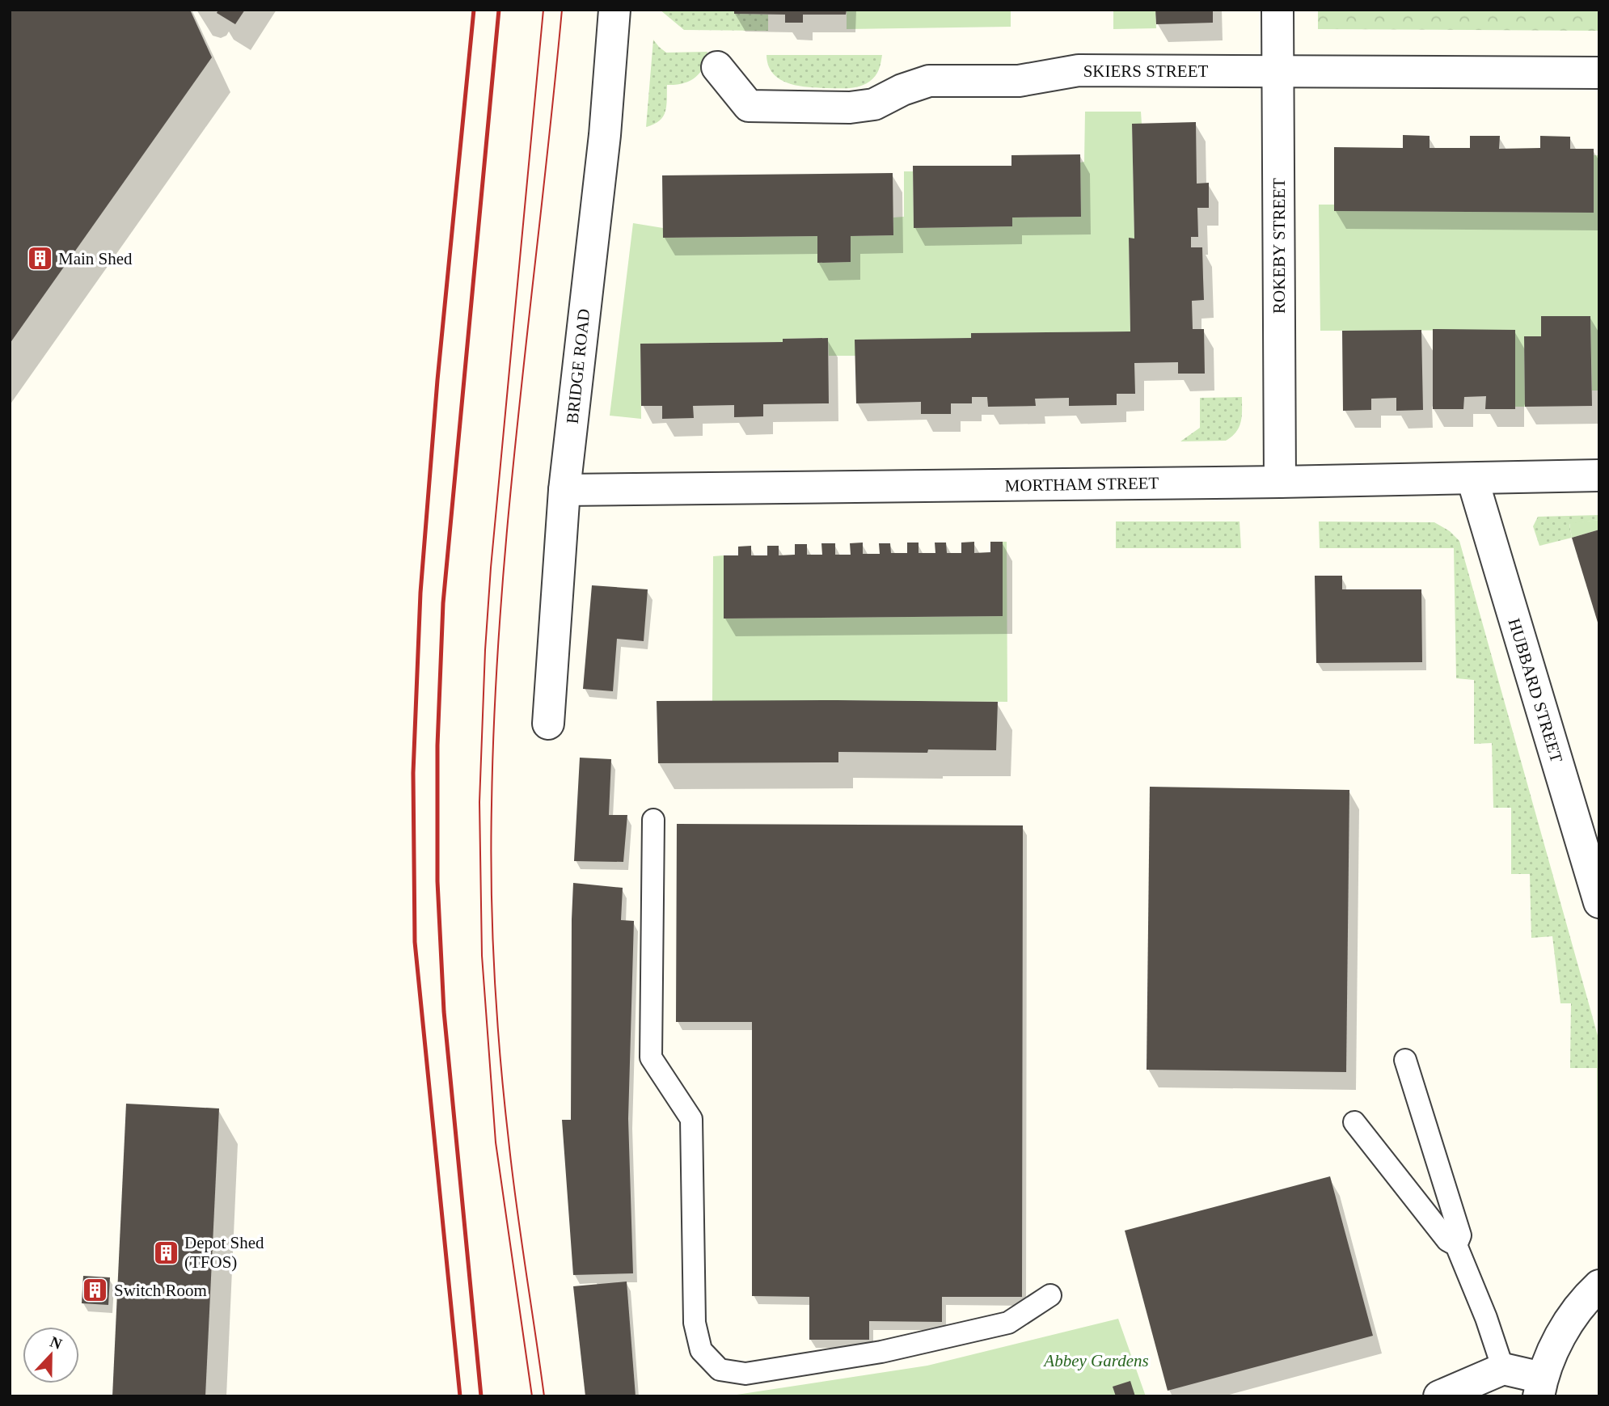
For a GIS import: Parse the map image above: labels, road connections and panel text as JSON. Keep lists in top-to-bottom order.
{
  "streets": {
    "street": [
      "SKIERS STREET",
      "ROKEBY STREET",
      "BRIDGE ROAD",
      "MORTHAM STREET",
      "HUBBARD STREET"
    ]
  },
  "crossings": [
    ["SKIERS STREET", "ROKEBY STREET"],
    ["ROKEBY STREET", "MORTHAM STREET"],
    ["BRIDGE ROAD", "MORTHAM STREET"],
    ["MORTHAM STREET", "HUBBARD STREET"]
  ],
  "parks": ["Abbey Gardens"],
  "places": {
    "building": ["Main Shed", "Depot Shed (TFOS)", "Switch Room"]
  },
  "north": "top"
}
